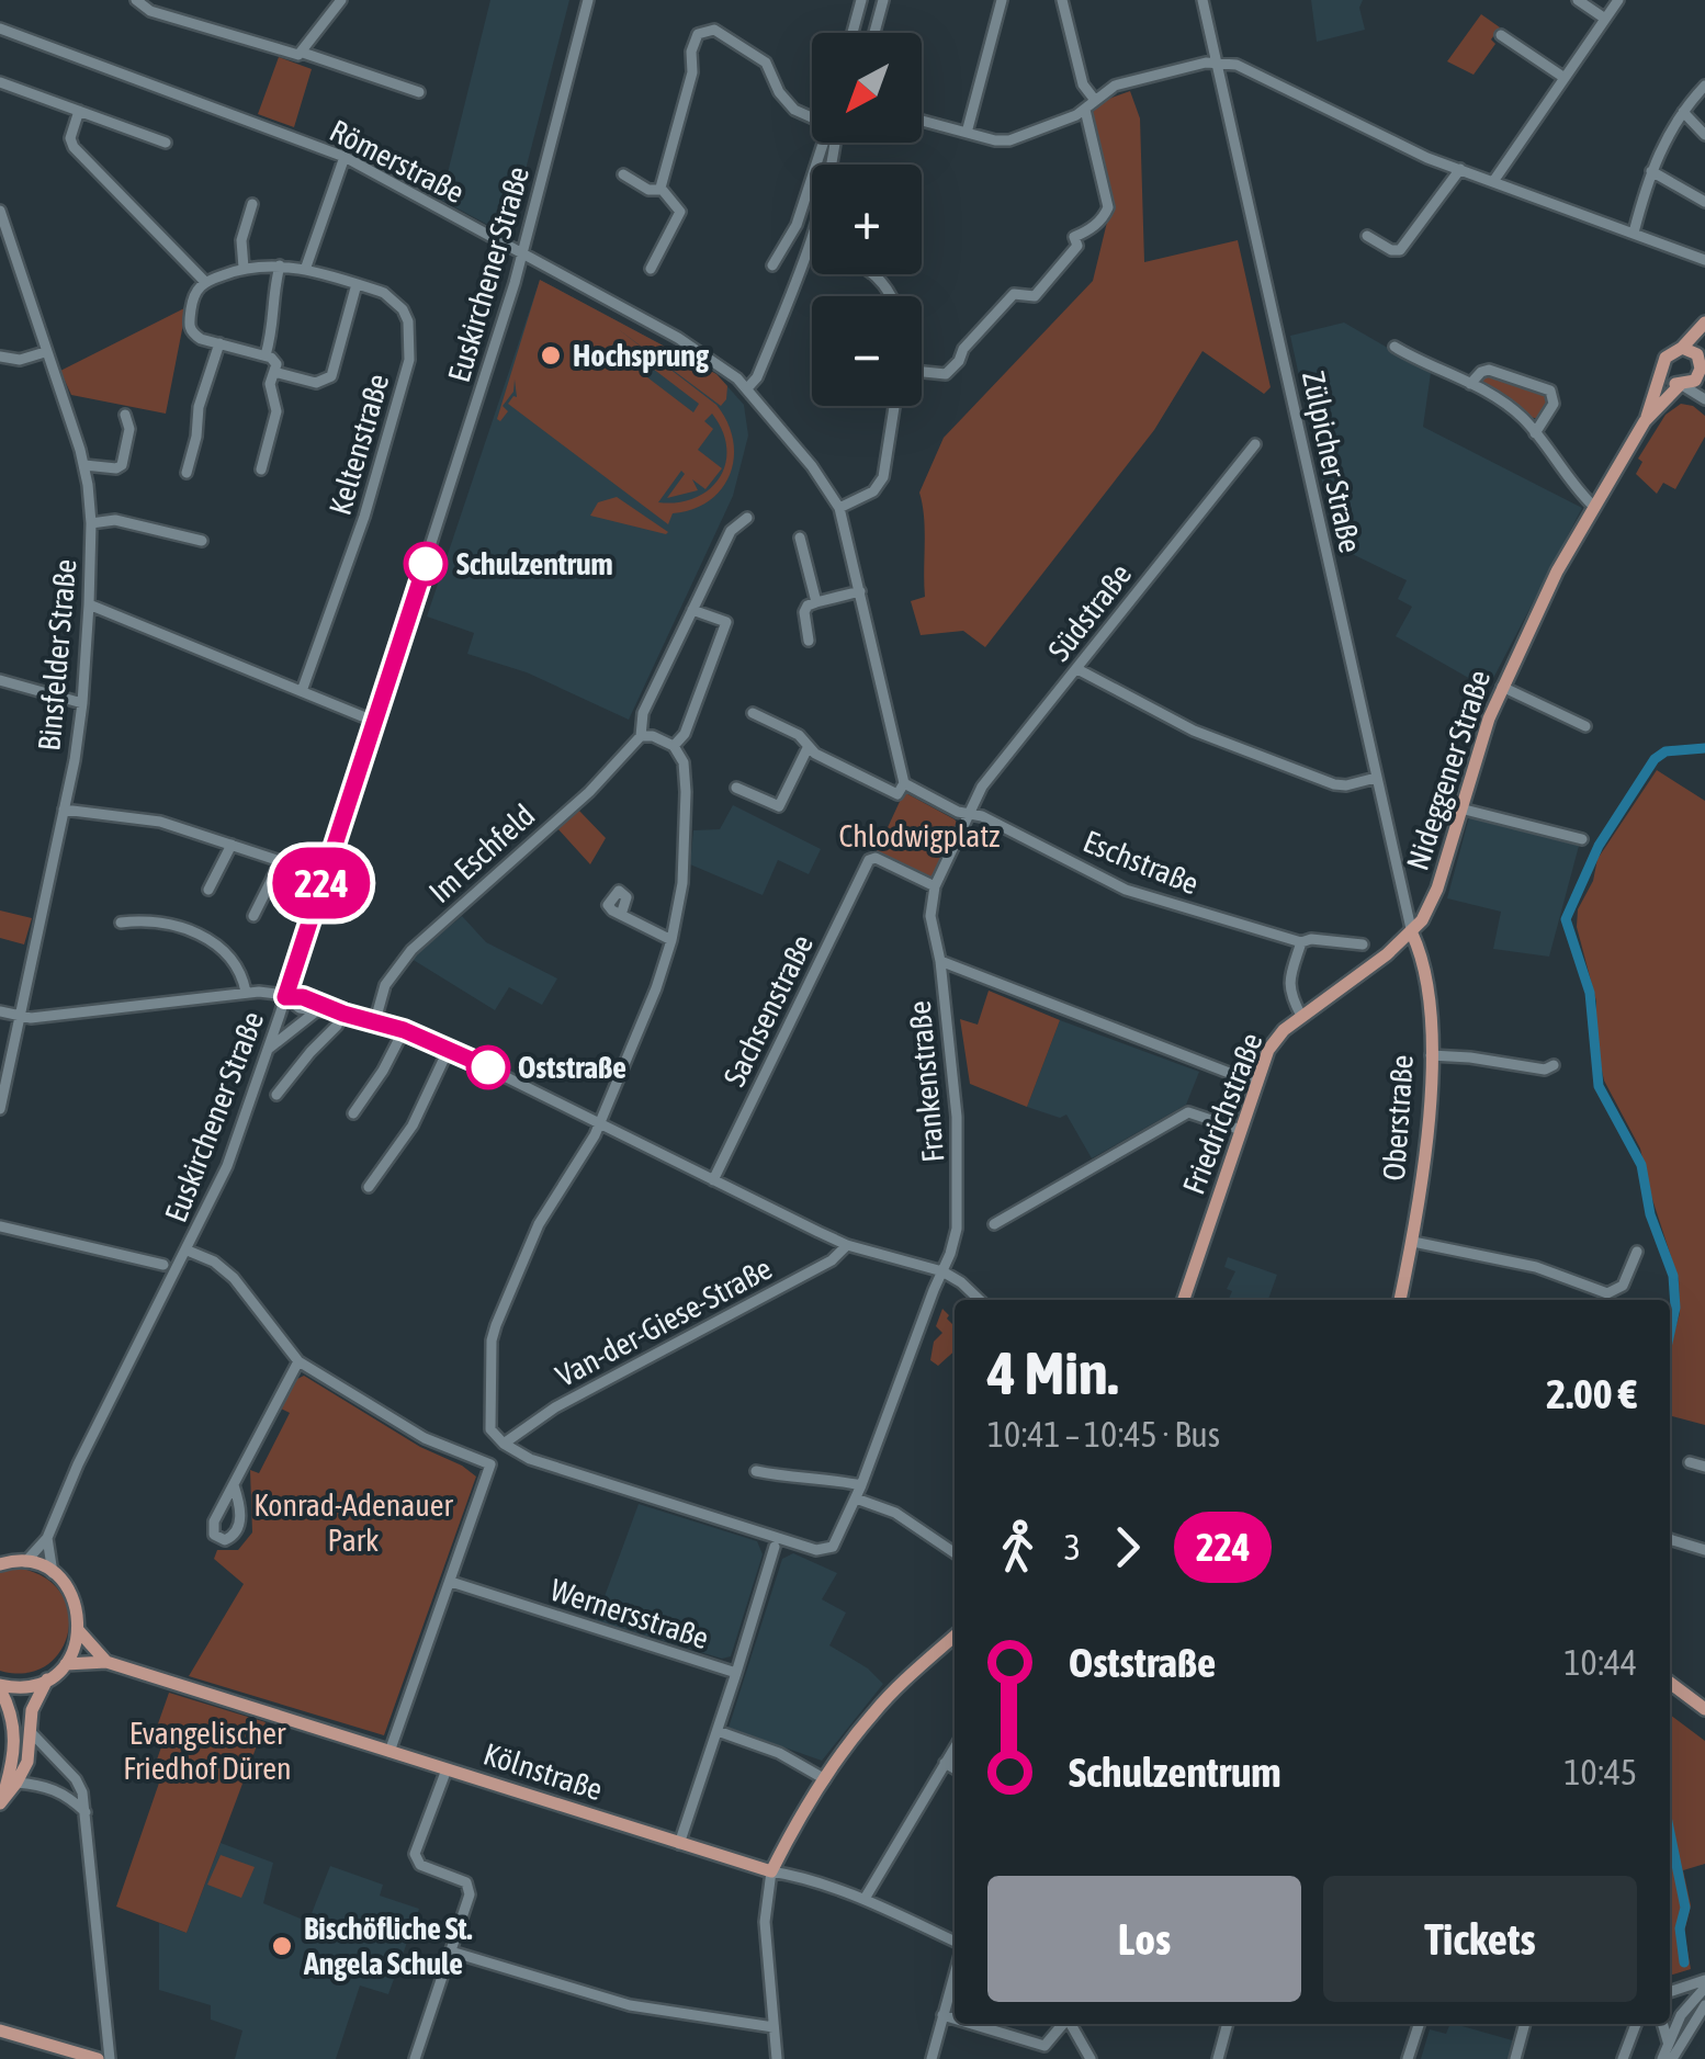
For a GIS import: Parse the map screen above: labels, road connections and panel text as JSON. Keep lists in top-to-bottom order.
{
  "streets": {
    "main road": [
      "Nideggener Straße",
      "Friedrichstraße",
      "Oberstraße",
      "Kölnstraße"
    ],
    "street": [
      "Römerstraße",
      "Euskirchener Straße",
      "Keltenstraße",
      "Zülpicher Straße",
      "Südstraße",
      "Binsfelder Straße",
      "Im Eschfeld",
      "Eschstraße",
      "Sachsenstraße",
      "Frankenstraße",
      "Van-der-Giese-Straße",
      "Wernersstraße"
    ]
  },
  "crossings": [
    ["Römerstraße", "Euskirchener Straße"],
    ["Zülpicher Straße", "Nideggener Straße"],
    ["Zülpicher Straße", "Friedrichstraße"],
    ["Zülpicher Straße", "Oberstraße"],
    ["Südstraße", "Eschstraße"],
    ["Nideggener Straße", "Friedrichstraße"],
    ["Nideggener Straße", "Oberstraße"],
    ["Sachsenstraße", "Frankenstraße"],
    ["Frankenstraße", "Van-der-Giese-Straße"],
    ["Friedrichstraße", "Oberstraße"],
    ["Wernersstraße", "Kölnstraße"]
  ],
  "parks": ["Chlodwigplatz", "Konrad-Adenauer Park", "Evangelischer Friedhof Düren"],
  "places": [
    "Hochsprung",
    "Schulzentrum",
    "Oststraße",
    "Bischöfliche St. Angela Schule"
  ],
  "lines": ["bus line 224"],
  "north": "bottom left",
  "page": {
    "on_map": "224",
    "map_buttons": ["+", "−"],
    "heading": ["4 Min.", "10:41 – 10:45 · Bus", "2.00 €"],
    "legs": ["3", "224"],
    "list": [
      {
        "name": "Oststraße",
        "value": "10:44"
      },
      {
        "name": "Schulzentrum",
        "value": "10:45"
      }
    ],
    "buttons": ["Los", "Tickets"]
  }
}
